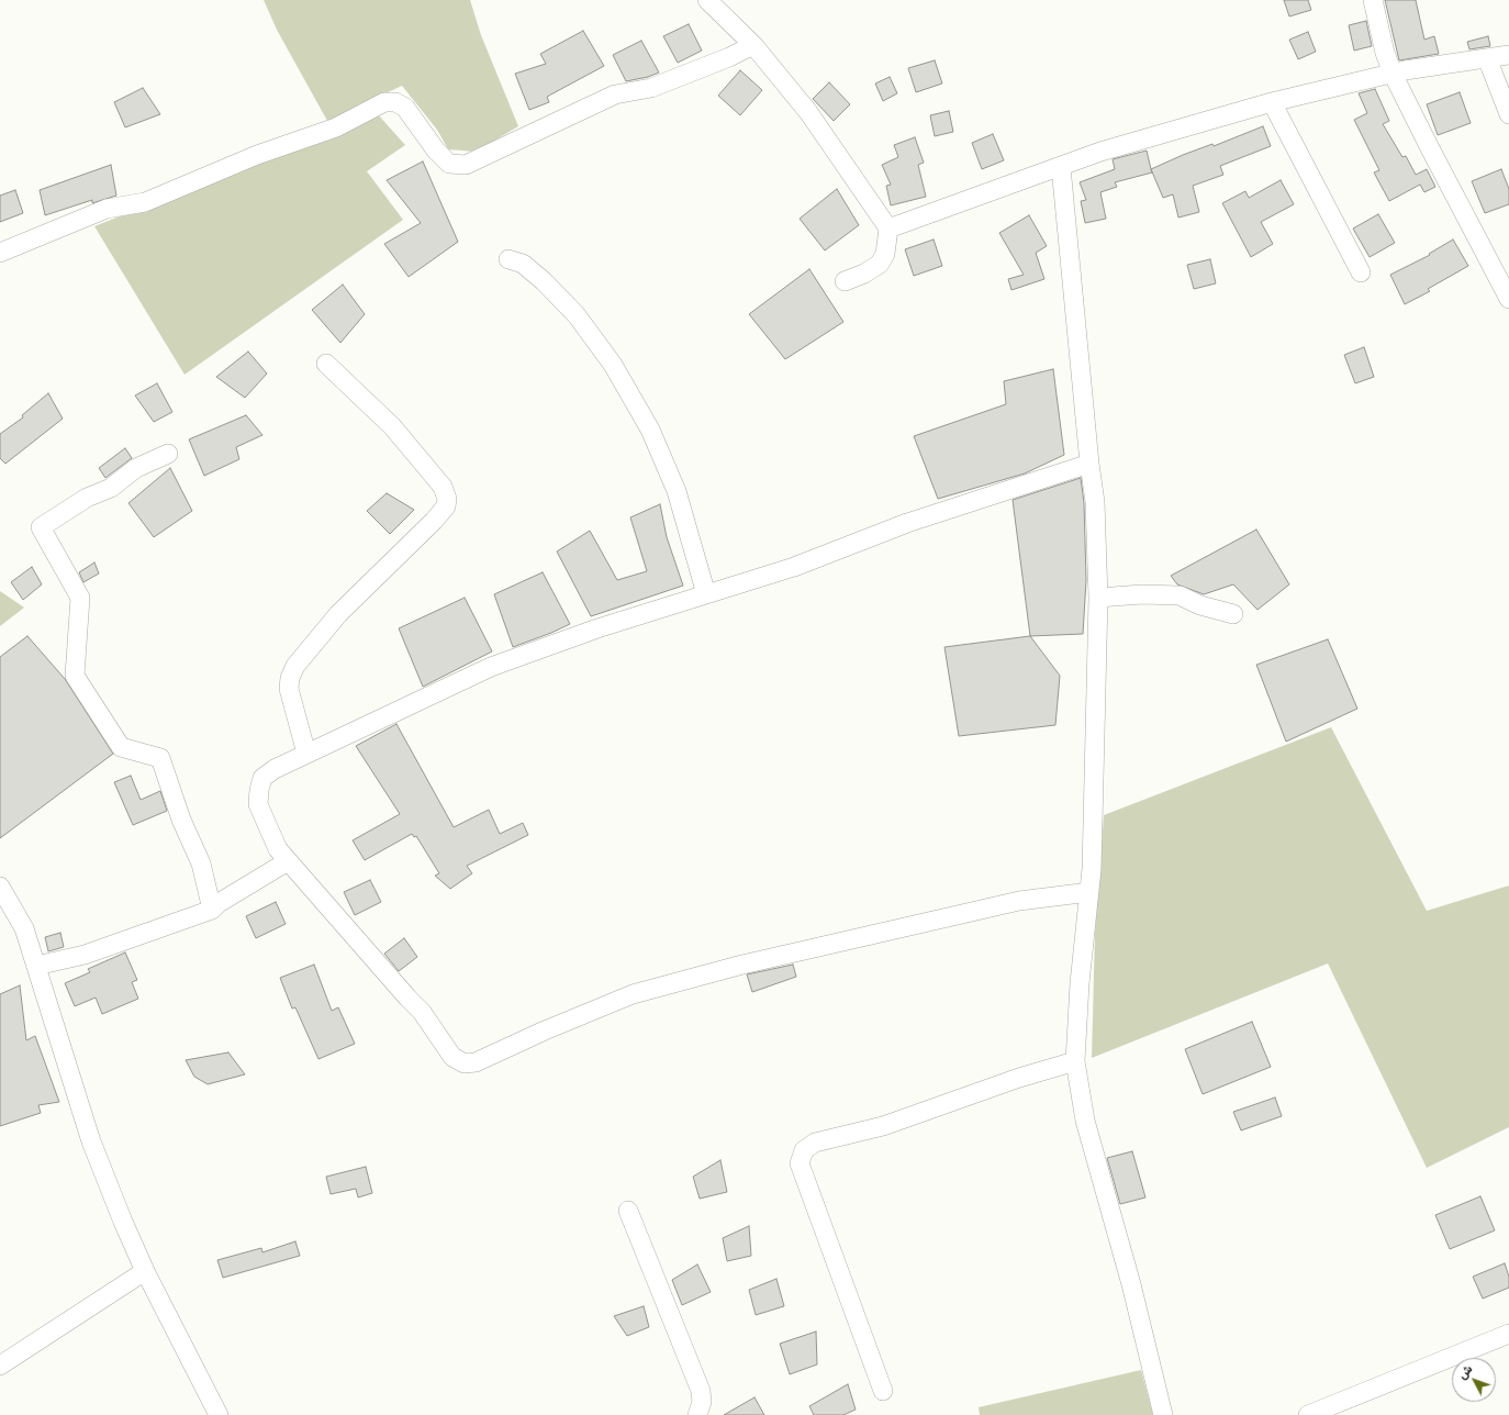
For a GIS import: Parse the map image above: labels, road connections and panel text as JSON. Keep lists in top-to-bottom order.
{
  "north": "top left"
}
